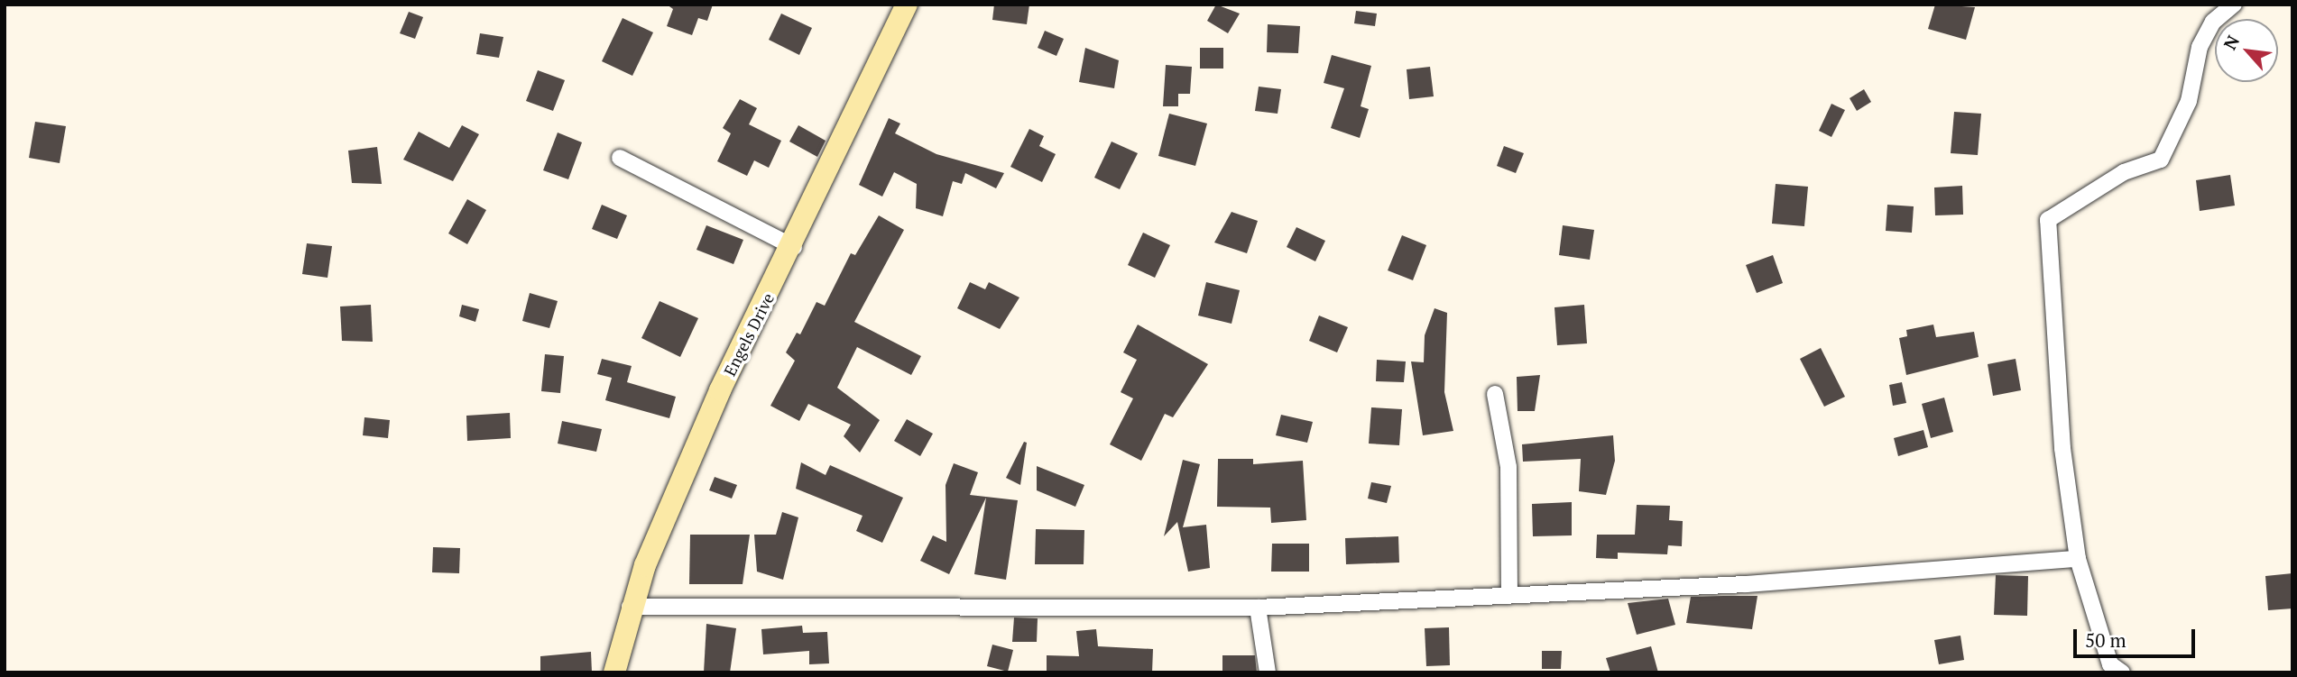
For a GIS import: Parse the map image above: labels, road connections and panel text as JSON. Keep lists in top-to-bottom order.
{
  "streets": {
    "street": ["Engels Drive"]
  },
  "scale_bar": "50 m",
  "north": "top left"
}
